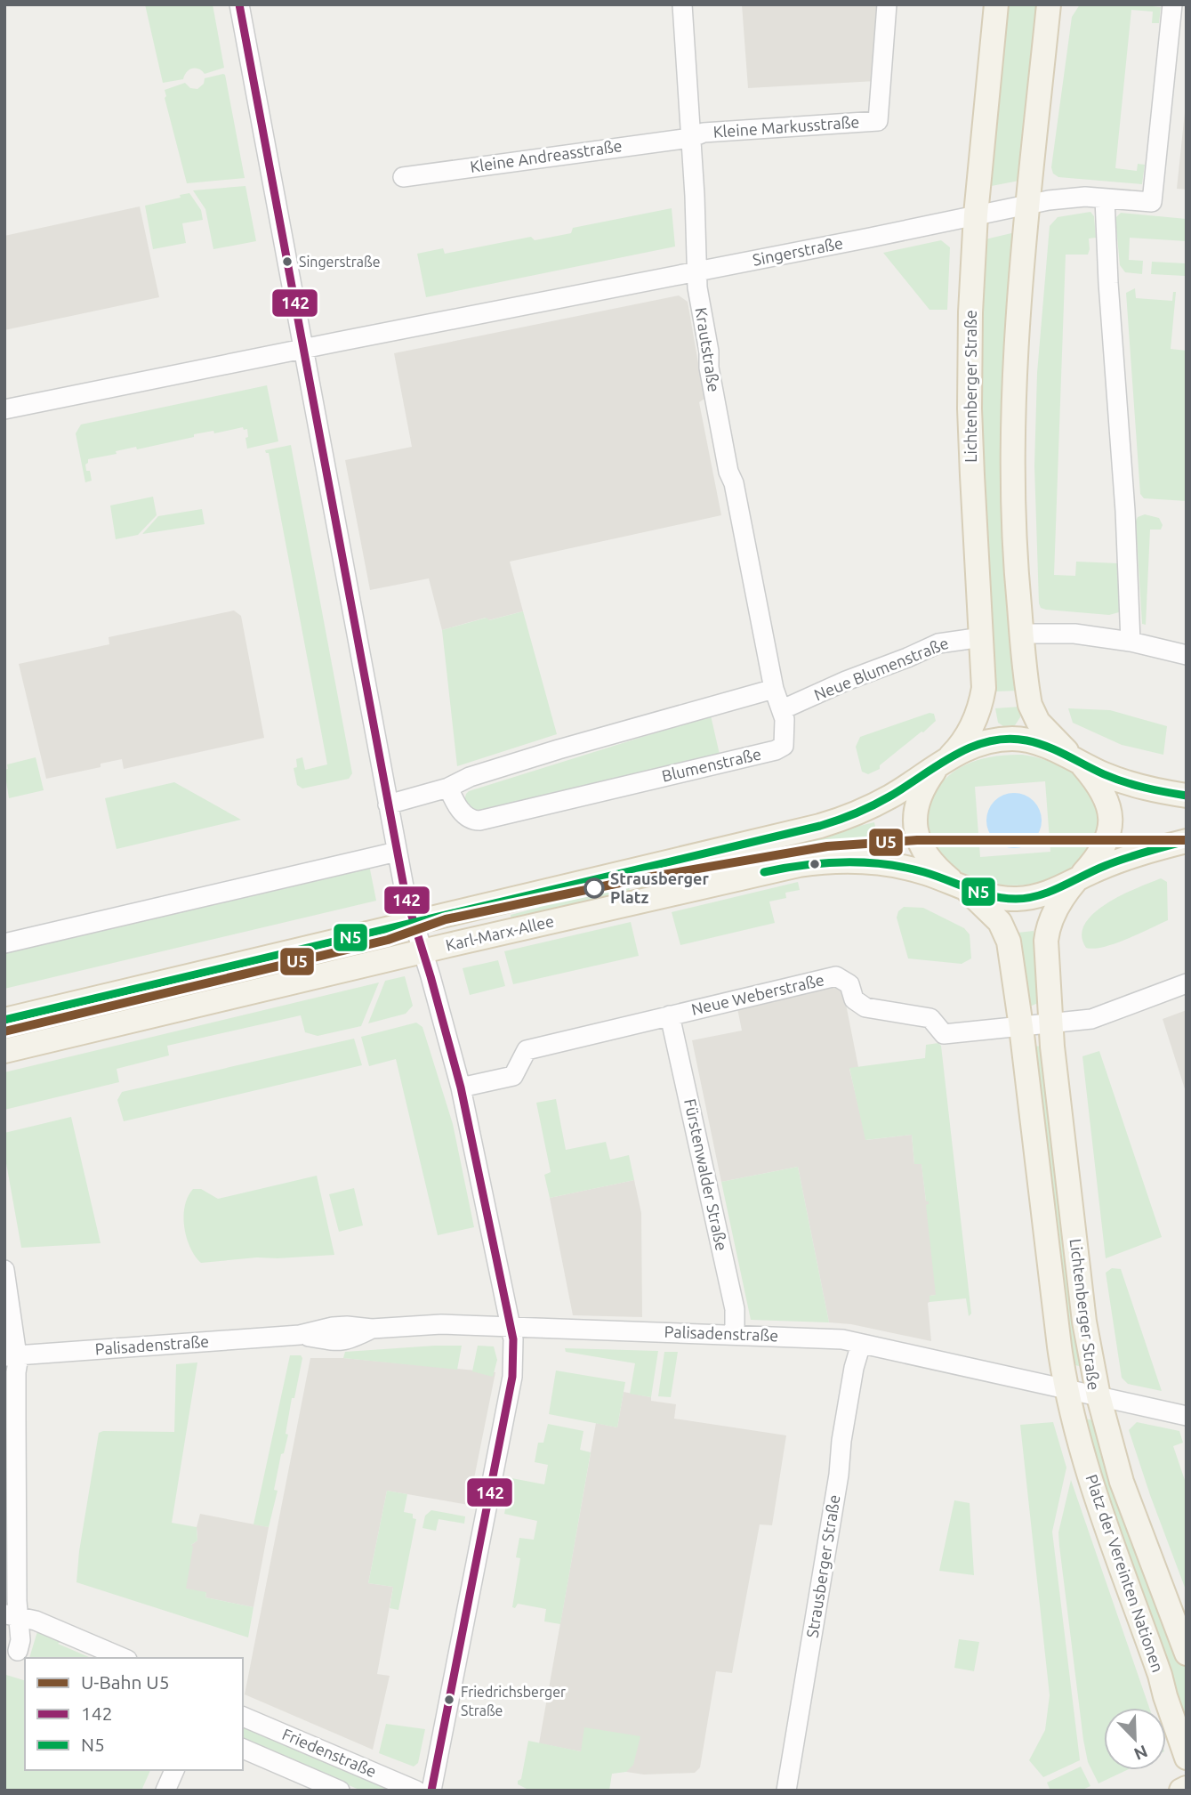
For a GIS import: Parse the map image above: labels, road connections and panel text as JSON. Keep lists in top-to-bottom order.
{
  "streets": {
    "main road": ["Lichtenberger Straße", "Karl-Marx-Allee", "Platz der Vereinten Nationen"],
    "street": [
      "Kleine Markusstraße",
      "Kleine Andreasstraße",
      "Singerstraße",
      "Krautstraße",
      "Neue Blumenstraße",
      "Blumenstraße",
      "Neue Weberstraße",
      "Fürstenwalder Straße",
      "Palisadenstraße",
      "Strausberger Straße",
      "Friedenstraße"
    ]
  },
  "crossings": [
    ["Kleine Markusstraße", "Kleine Andreasstraße"],
    ["Kleine Markusstraße", "Krautstraße"],
    ["Kleine Andreasstraße", "Krautstraße"],
    ["Singerstraße", "Krautstraße"],
    ["Singerstraße", "Lichtenberger Straße"],
    ["Krautstraße", "Blumenstraße"],
    ["Lichtenberger Straße", "Neue Blumenstraße"],
    ["Lichtenberger Straße", "Karl-Marx-Allee"],
    ["Lichtenberger Straße", "Neue Weberstraße"],
    ["Lichtenberger Straße", "Palisadenstraße"],
    ["Lichtenberger Straße", "Platz der Vereinten Nationen"],
    ["Neue Blumenstraße", "Blumenstraße"],
    ["Neue Weberstraße", "Fürstenwalder Straße"],
    ["Fürstenwalder Straße", "Palisadenstraße"],
    ["Palisadenstraße", "Strausberger Straße"],
    ["Palisadenstraße", "Platz der Vereinten Nationen"]
  ],
  "places": ["Singerstraße", "Strausberger Platz", "Friedrichsberger Straße"],
  "lines": ["transit line 142", "transit line N5", "metro line U5"],
  "legend": ["U-Bahn U5", "142", "N5"],
  "north": "bottom right"
}
